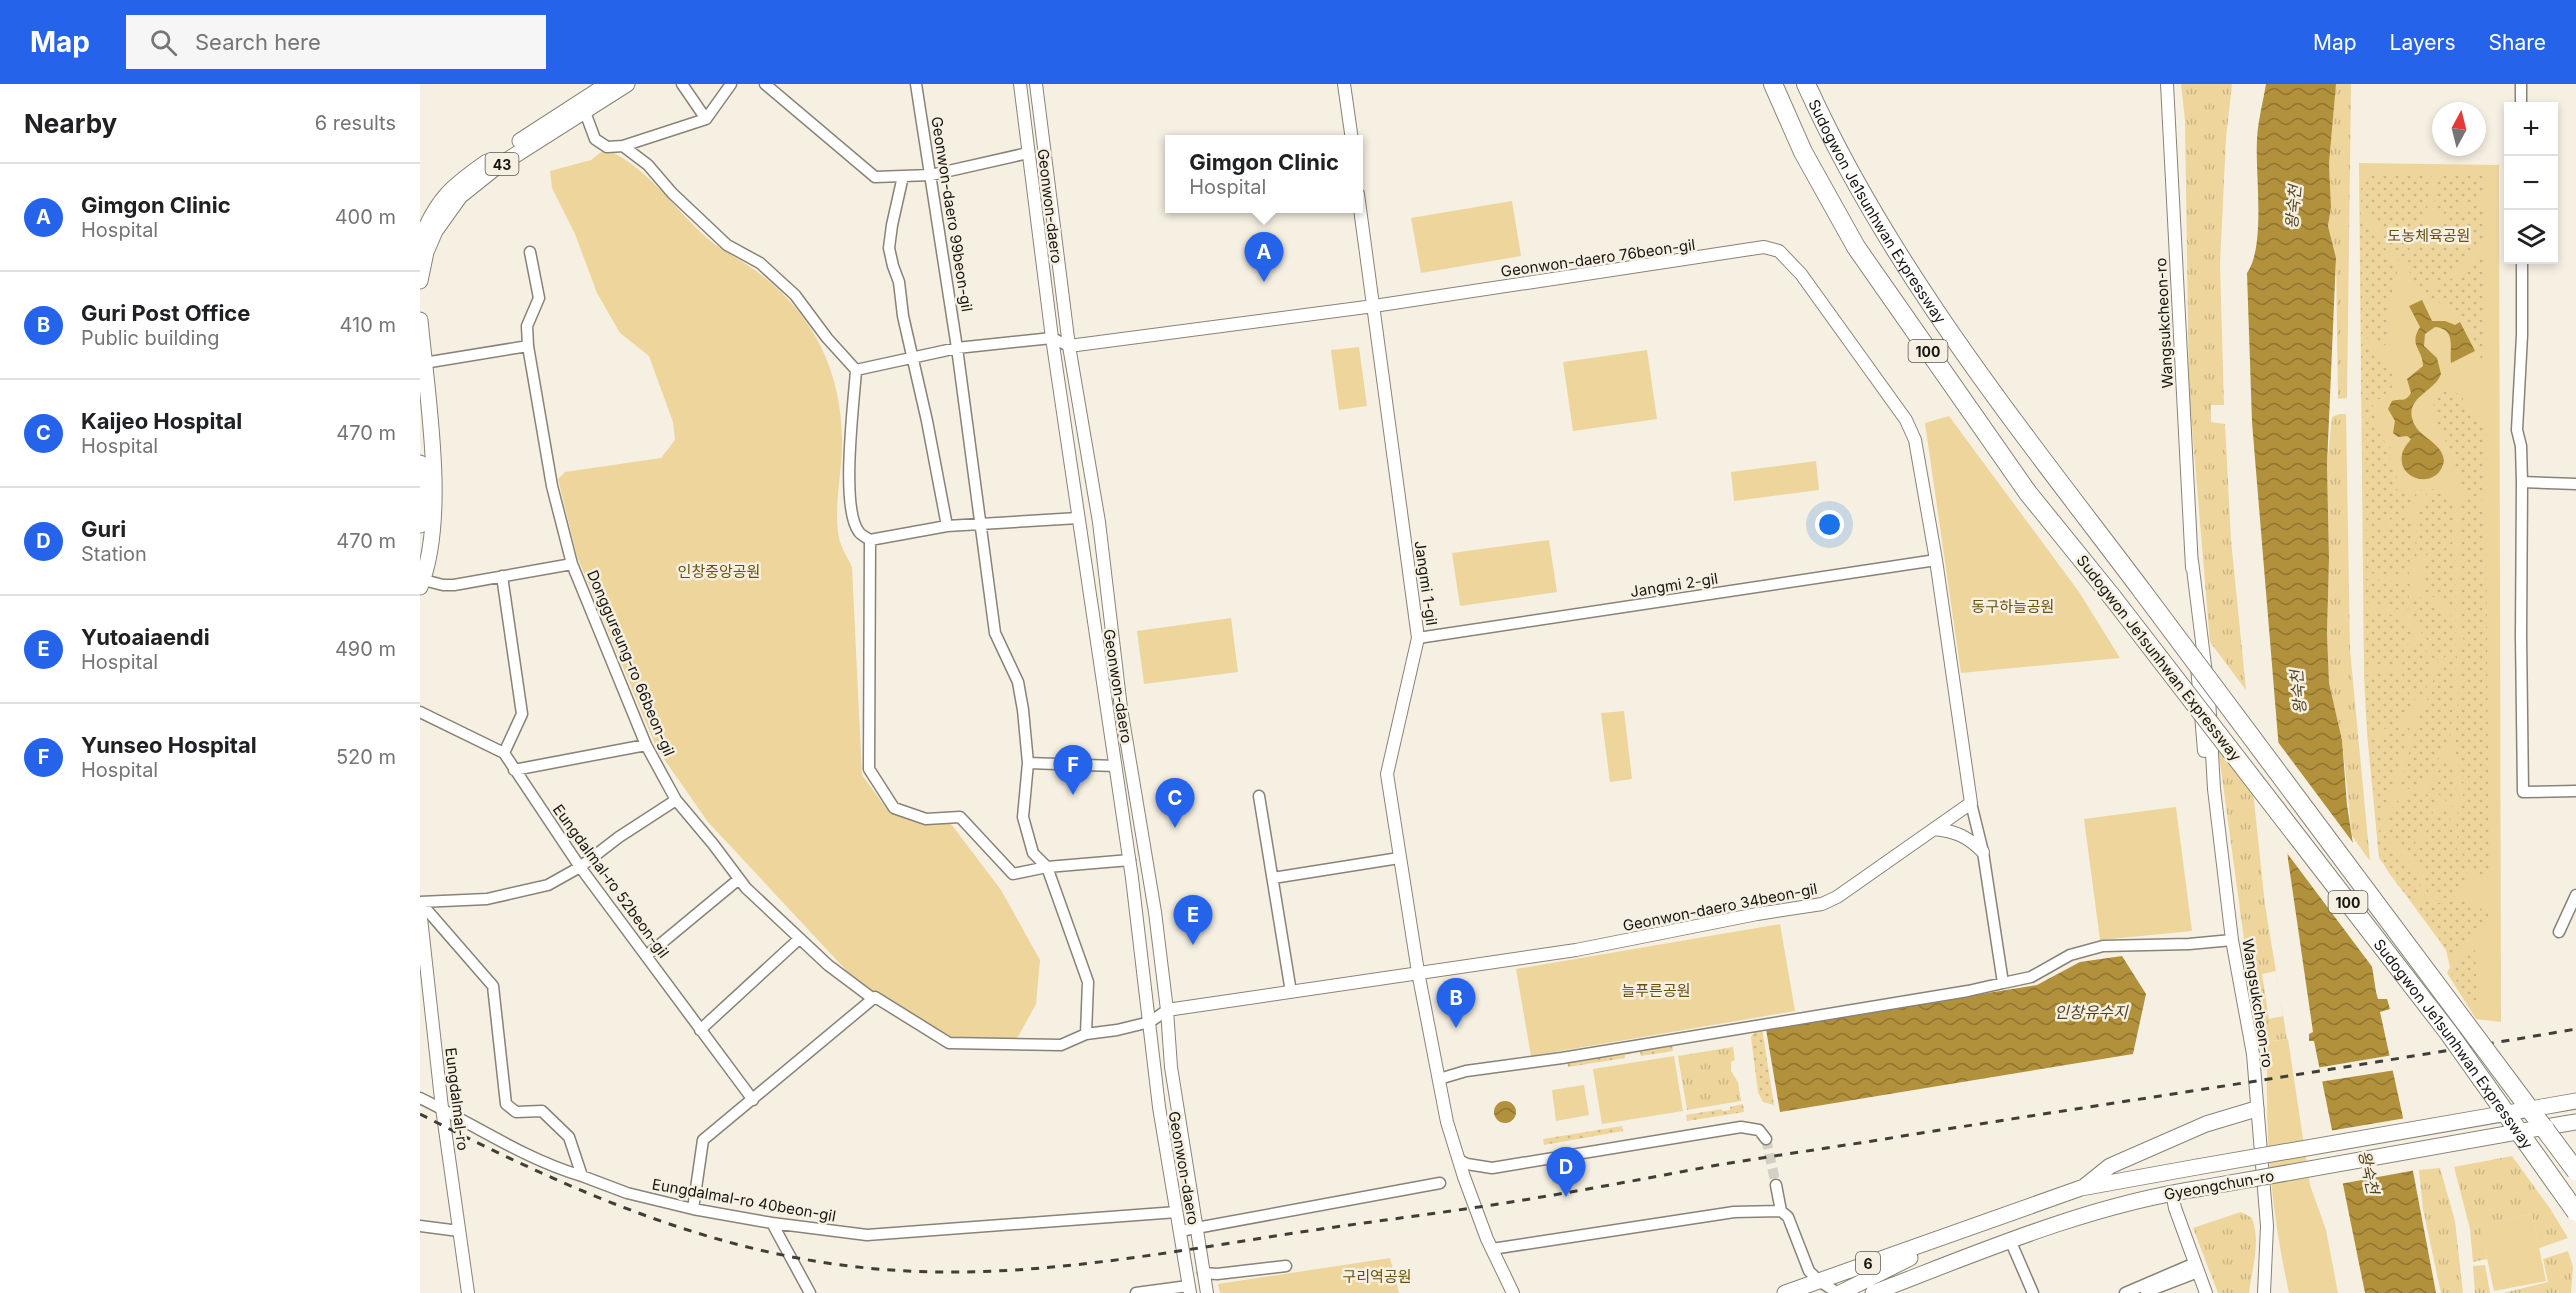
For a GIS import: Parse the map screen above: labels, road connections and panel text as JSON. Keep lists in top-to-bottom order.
{
  "streets": {
    "highway": ["Sudogwon Je1sunhwan Expressway", "100"],
    "main road": ["43", "Gyeongchun-ro", "6"],
    "street": [
      "Geonwon-daero",
      "Geonwon-daero 99beon-gil",
      "Geonwon-daero 76beon-gil",
      "Wangsukcheon-ro",
      "Jangmi 1-gil",
      "Jangmi 2-gil",
      "Donggureung-ro 66beon-gil",
      "Eungdalmal-ro 52beon-gil",
      "Geonwon-daero 34beon-gil",
      "Eungdalmal-ro",
      "Eungdalmal-ro 40beon-gil"
    ]
  },
  "crossings": [
    ["Geonwon-daero", "Geonwon-daero 76beon-gil"],
    ["Geonwon-daero", "Geonwon-daero 34beon-gil"],
    ["Geonwon-daero", "Eungdalmal-ro 40beon-gil"],
    ["Geonwon-daero 99beon-gil", "Donggureung-ro 66beon-gil"],
    ["Geonwon-daero 76beon-gil", "Jangmi 1-gil"],
    ["Geonwon-daero 76beon-gil", "Jangmi 2-gil"],
    ["Jangmi 1-gil", "Jangmi 2-gil"],
    ["Jangmi 1-gil", "Geonwon-daero 34beon-gil"],
    ["Eungdalmal-ro", "Eungdalmal-ro 40beon-gil"]
  ],
  "water": ["왕숙천", "인창유수지"],
  "parks": [
    "도농체육공원",
    "인창중앙공원",
    "동구하늘공원",
    "늘푸른공원",
    "구리역공원"
  ],
  "north": "top",
  "page": {
    "header": "Map",
    "search": "Search here",
    "nav": ["Map", "Layers", "Share"],
    "heading": ["Nearby", "6 results"],
    "map_buttons": ["+", "−"],
    "popup": ["Gimgon Clinic", "Hospital"],
    "list": [
      {
        "mark": "A",
        "name": "Gimgon Clinic",
        "note": "Hospital",
        "value": "400 m"
      },
      {
        "mark": "B",
        "name": "Guri Post Office",
        "note": "Public building",
        "value": "410 m"
      },
      {
        "mark": "C",
        "name": "Kaijeo Hospital",
        "note": "Hospital",
        "value": "470 m"
      },
      {
        "mark": "D",
        "name": "Guri",
        "note": "Station",
        "value": "470 m"
      },
      {
        "mark": "E",
        "name": "Yutoaiaendi",
        "note": "Hospital",
        "value": "490 m"
      },
      {
        "mark": "F",
        "name": "Yunseo Hospital",
        "note": "Hospital",
        "value": "520 m"
      }
    ],
    "pins": [
      "A",
      "F",
      "C",
      "E",
      "B",
      "D"
    ]
  }
}
